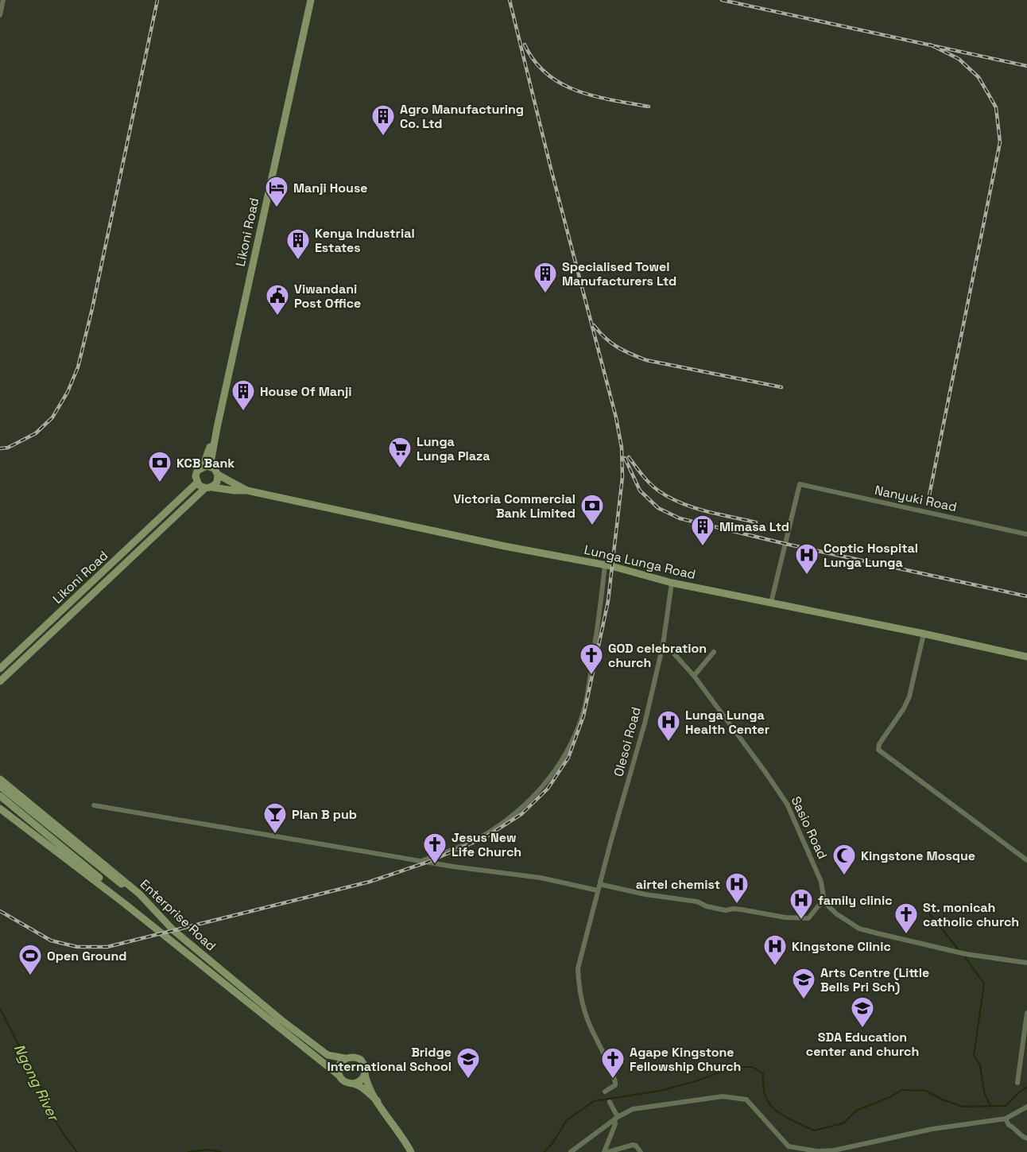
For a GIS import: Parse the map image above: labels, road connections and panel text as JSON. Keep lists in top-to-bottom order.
{
  "streets": {
    "main road": ["Likoni Road", "Lunga Lunga Road", "Enterprise Road"],
    "street": ["Nanyuki Road", "Olesoi Road", "Sasio Road"]
  },
  "crossings": [
    ["Likoni Road", "Lunga Lunga Road"],
    ["Nanyuki Road", "Lunga Lunga Road"],
    ["Lunga Lunga Road", "Olesoi Road"],
    ["Olesoi Road", "Sasio Road"]
  ],
  "water": ["Ngong River"],
  "places": {
    "building": [
      "Agro Manufacturing Co. Ltd",
      "Kenya Industrial Estates",
      "Specialised Towel Manufacturers Ltd",
      "House Of Manji",
      "Mimasa Ltd"
    ],
    "hotel": ["Manji House"],
    "public building": ["Viwandani Post Office"],
    "supermarket": ["Lunga Lunga Plaza"],
    "bank": ["KCB Bank", "Victoria Commercial Bank Limited"],
    "hospital": [
      "Coptic Hospital Lunga Lunga",
      "Lunga Lunga Health Center",
      "airtel chemist",
      "family clinic",
      "Kingstone Clinic"
    ],
    "church": [
      "GOD celebration church",
      "Jesus New Life Church",
      "St. monicah catholic church",
      "Agape Kingstone Fellowship Church"
    ],
    "bar": ["Plan B pub"],
    "mosque": ["Kingstone Mosque"],
    "sports": ["Open Ground"],
    "school or university": ["Arts Centre (Little Bells Pri Sch)", "SDA Education center and church", "Bridge International School"]
  }
}
